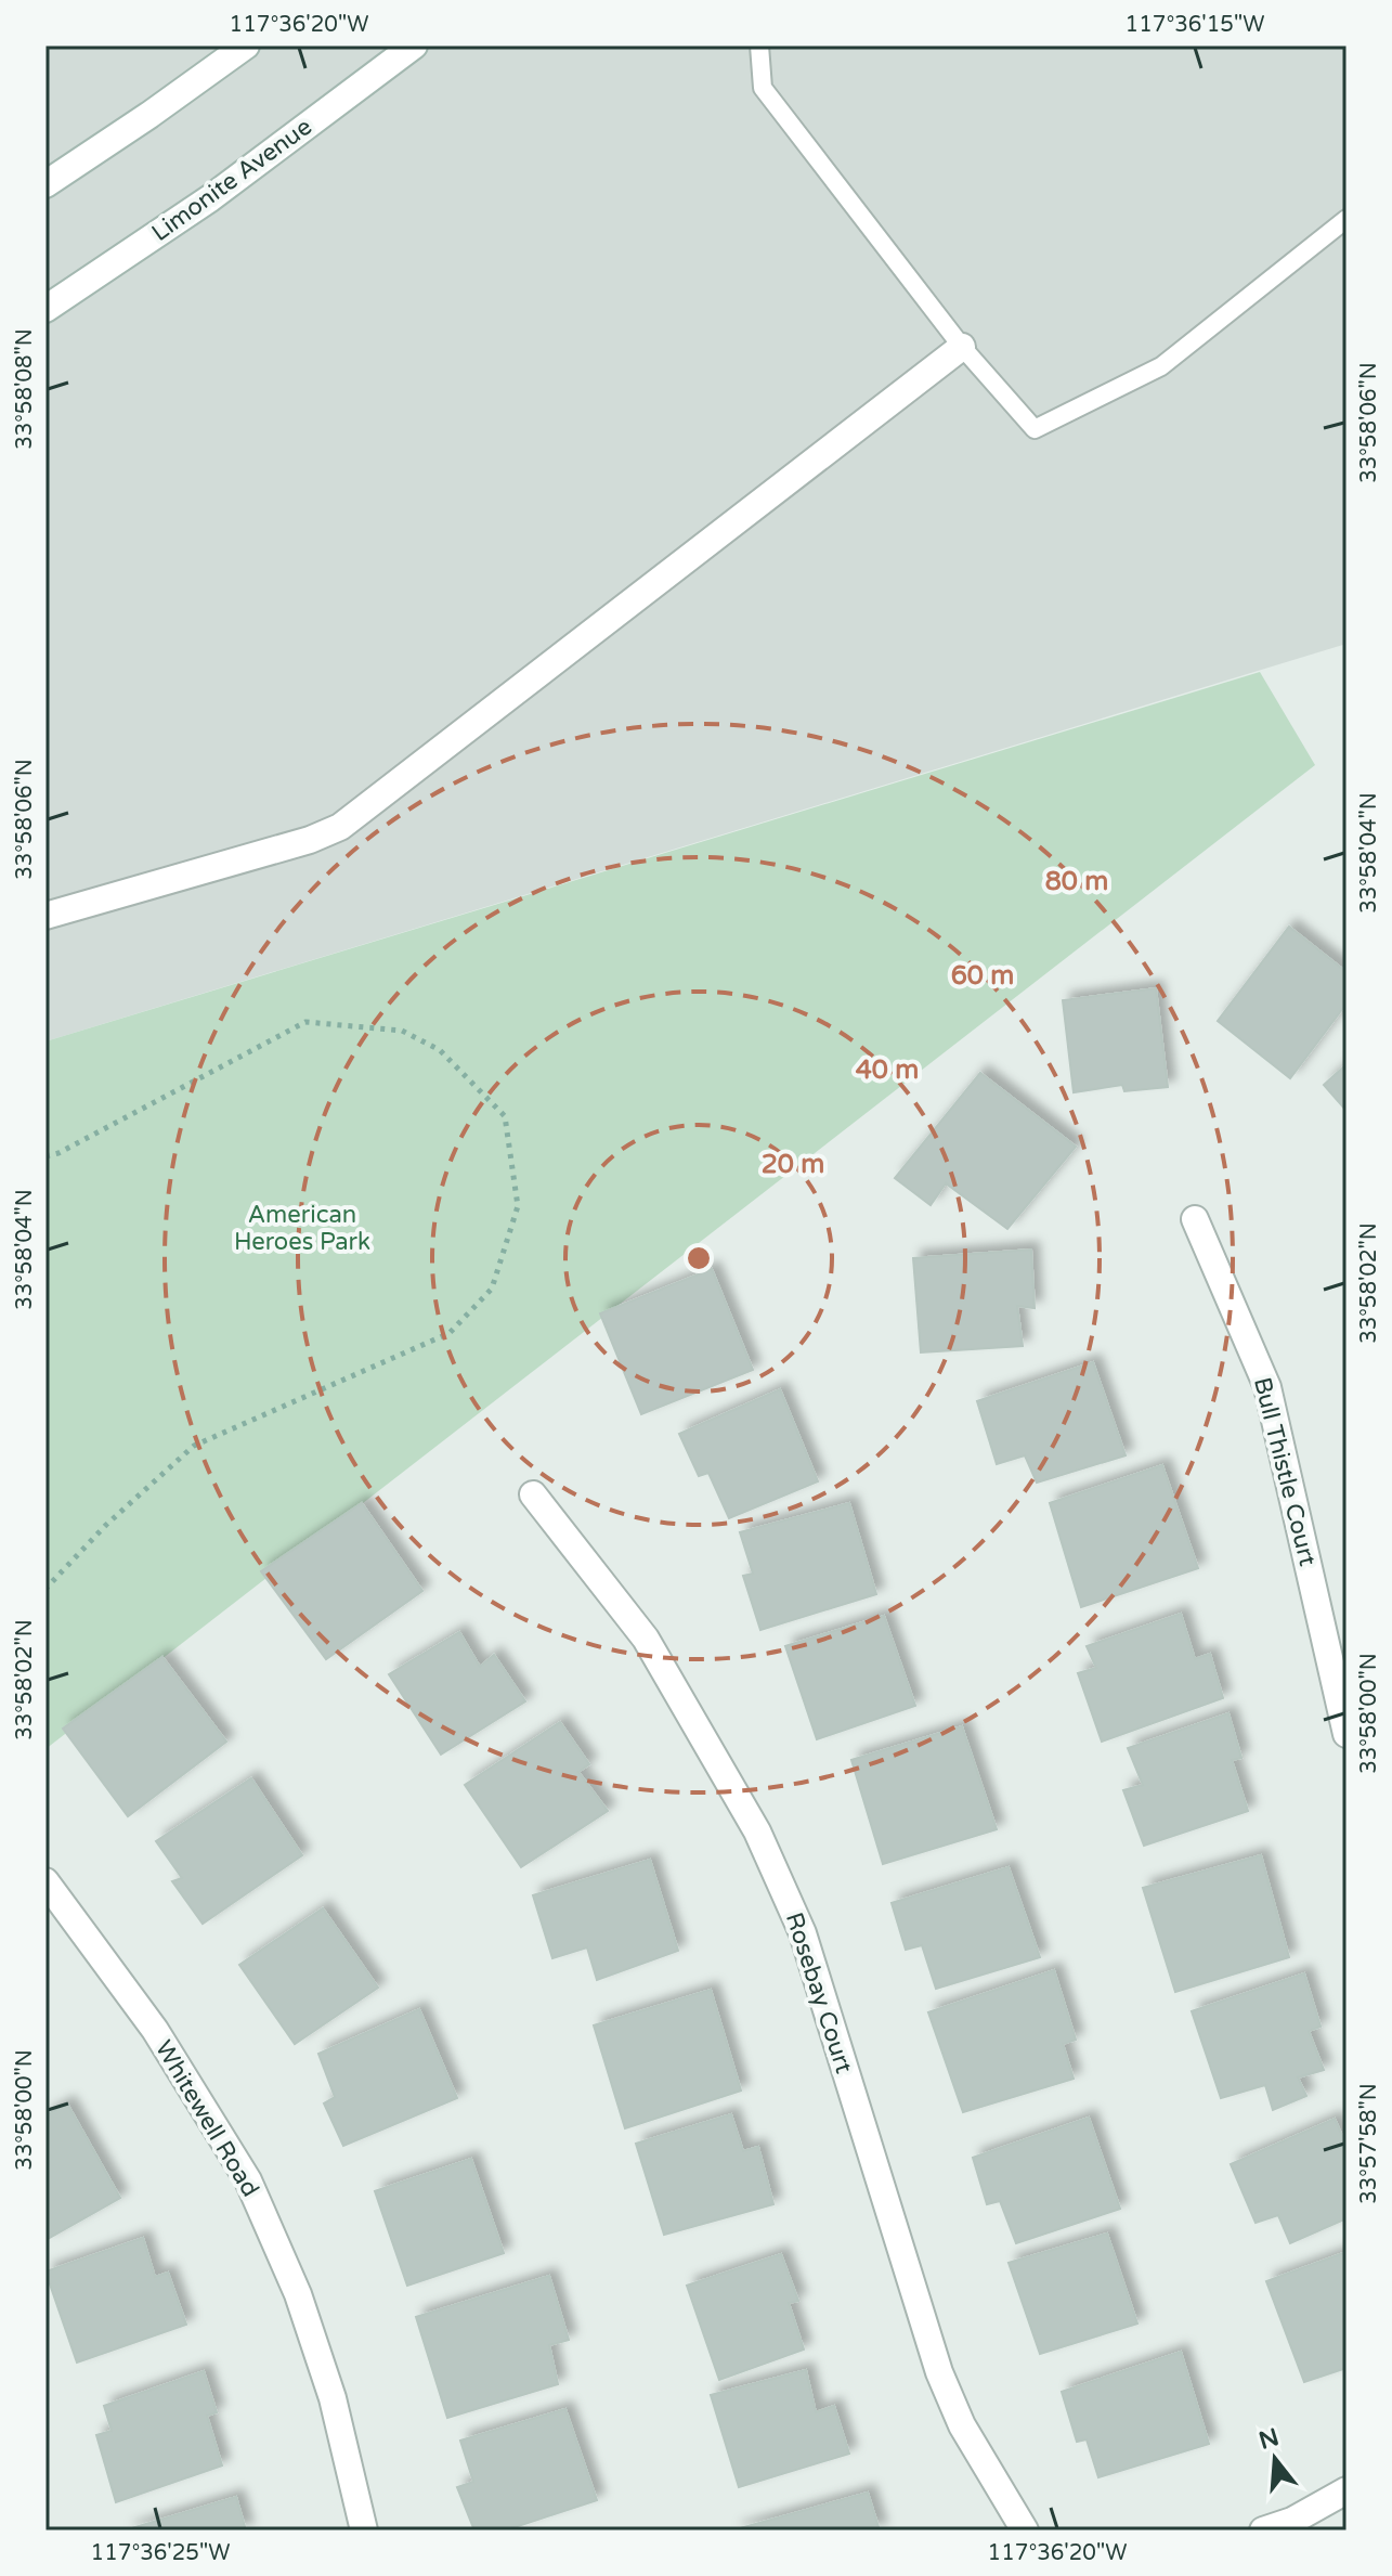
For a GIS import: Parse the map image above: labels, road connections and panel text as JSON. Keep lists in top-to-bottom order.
{
  "streets": {
    "street": [
      "Limonite Avenue",
      "Bull Thistle Court",
      "Rosebay Court",
      "Whitewell Road"
    ]
  },
  "parks": ["American Heroes Park"],
  "north": "top",
  "coordinates": [
    "117°36'20\"W",
    "117°36'15\"W",
    "33°58'08\"N",
    "33°58'06\"N",
    "33°58'04\"N",
    "33°58'02\"N",
    "33°58'00\"N",
    "33°57'58\"N",
    "117°36'25\"W"
  ],
  "rings": [
    "80 m",
    "60 m",
    "40 m",
    "20 m"
  ]
}
